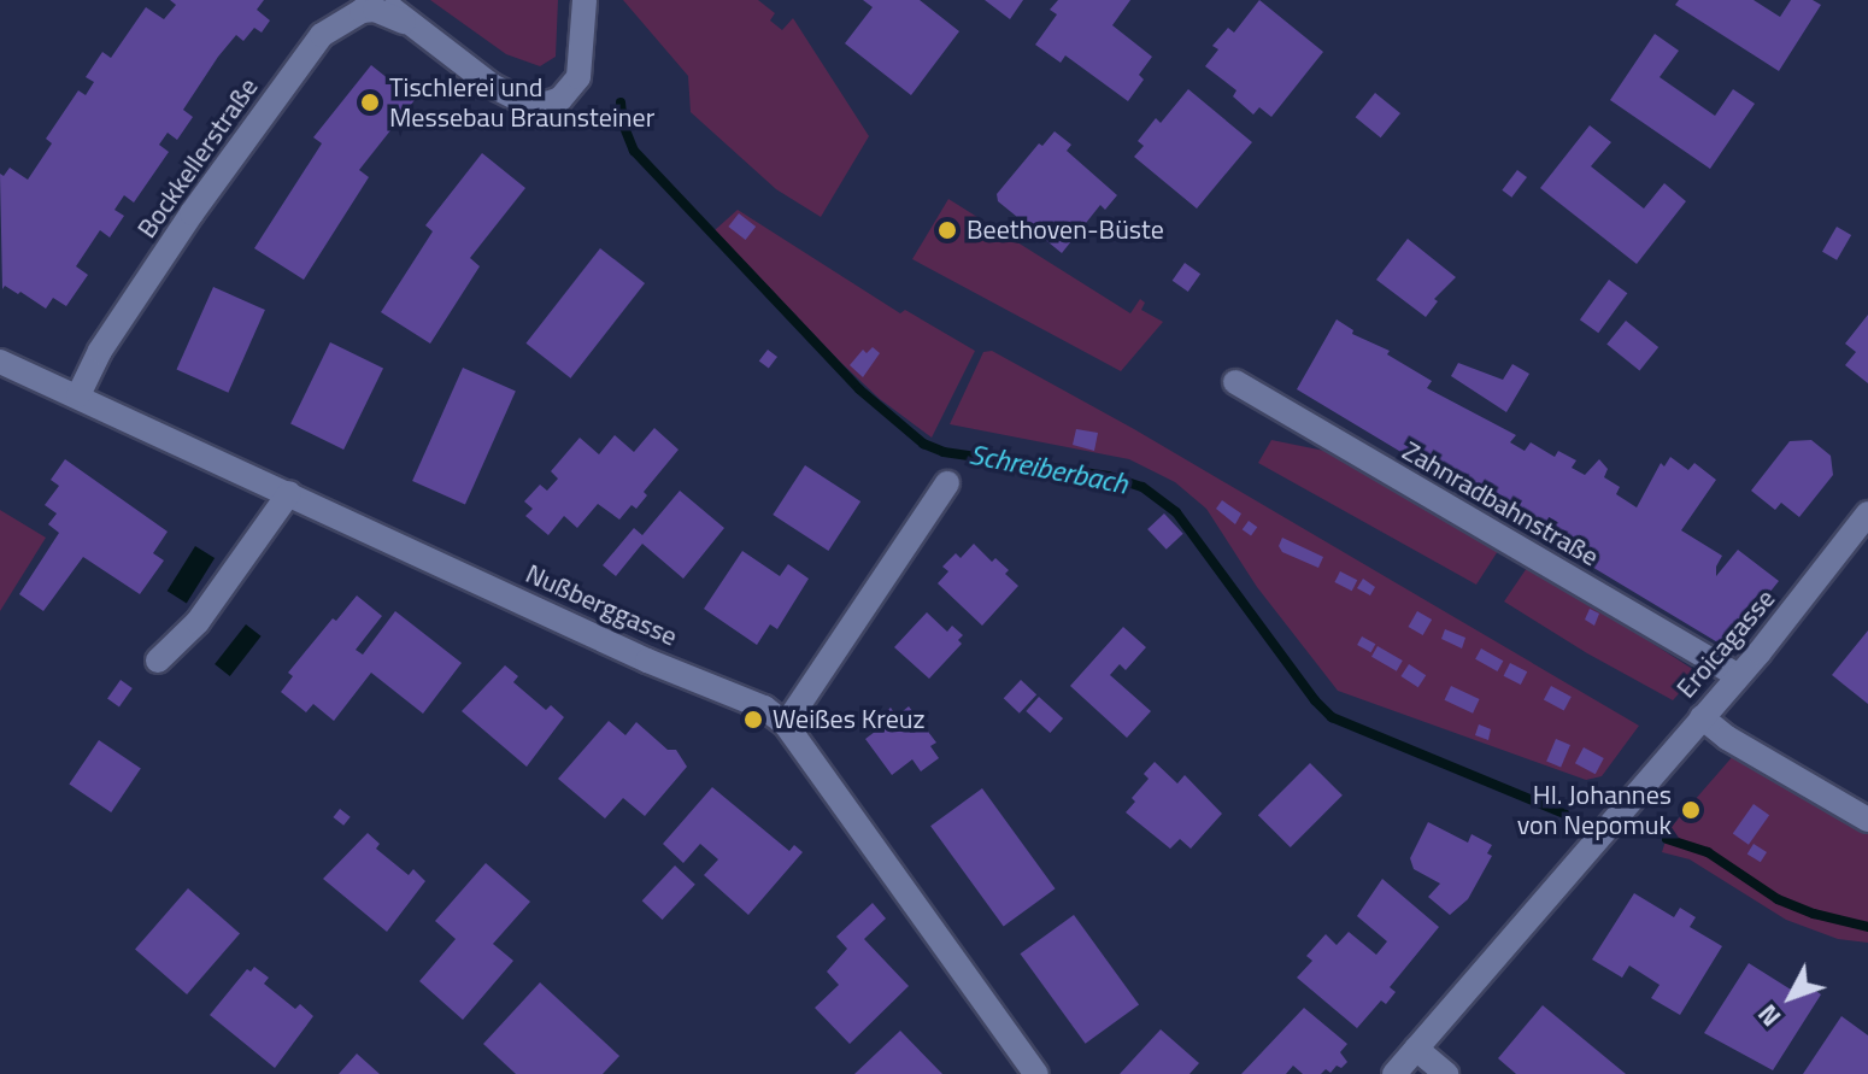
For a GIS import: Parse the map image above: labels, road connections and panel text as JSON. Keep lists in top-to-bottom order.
{
  "streets": {
    "street": [
      "Bockkellerstraße",
      "Zahnradbahnstraße",
      "Nußberggasse",
      "Eroicagasse"
    ]
  },
  "crossings": [
    ["Bockkellerstraße", "Nußberggasse"],
    ["Zahnradbahnstraße", "Eroicagasse"]
  ],
  "water": ["Schreiberbach"],
  "places": [
    "Tischlerei und Messebau Braunsteiner",
    "Beethoven-Büste",
    "Weißes Kreuz",
    "Hl. Johannes von Nepomuk"
  ],
  "north": "bottom left"
}
